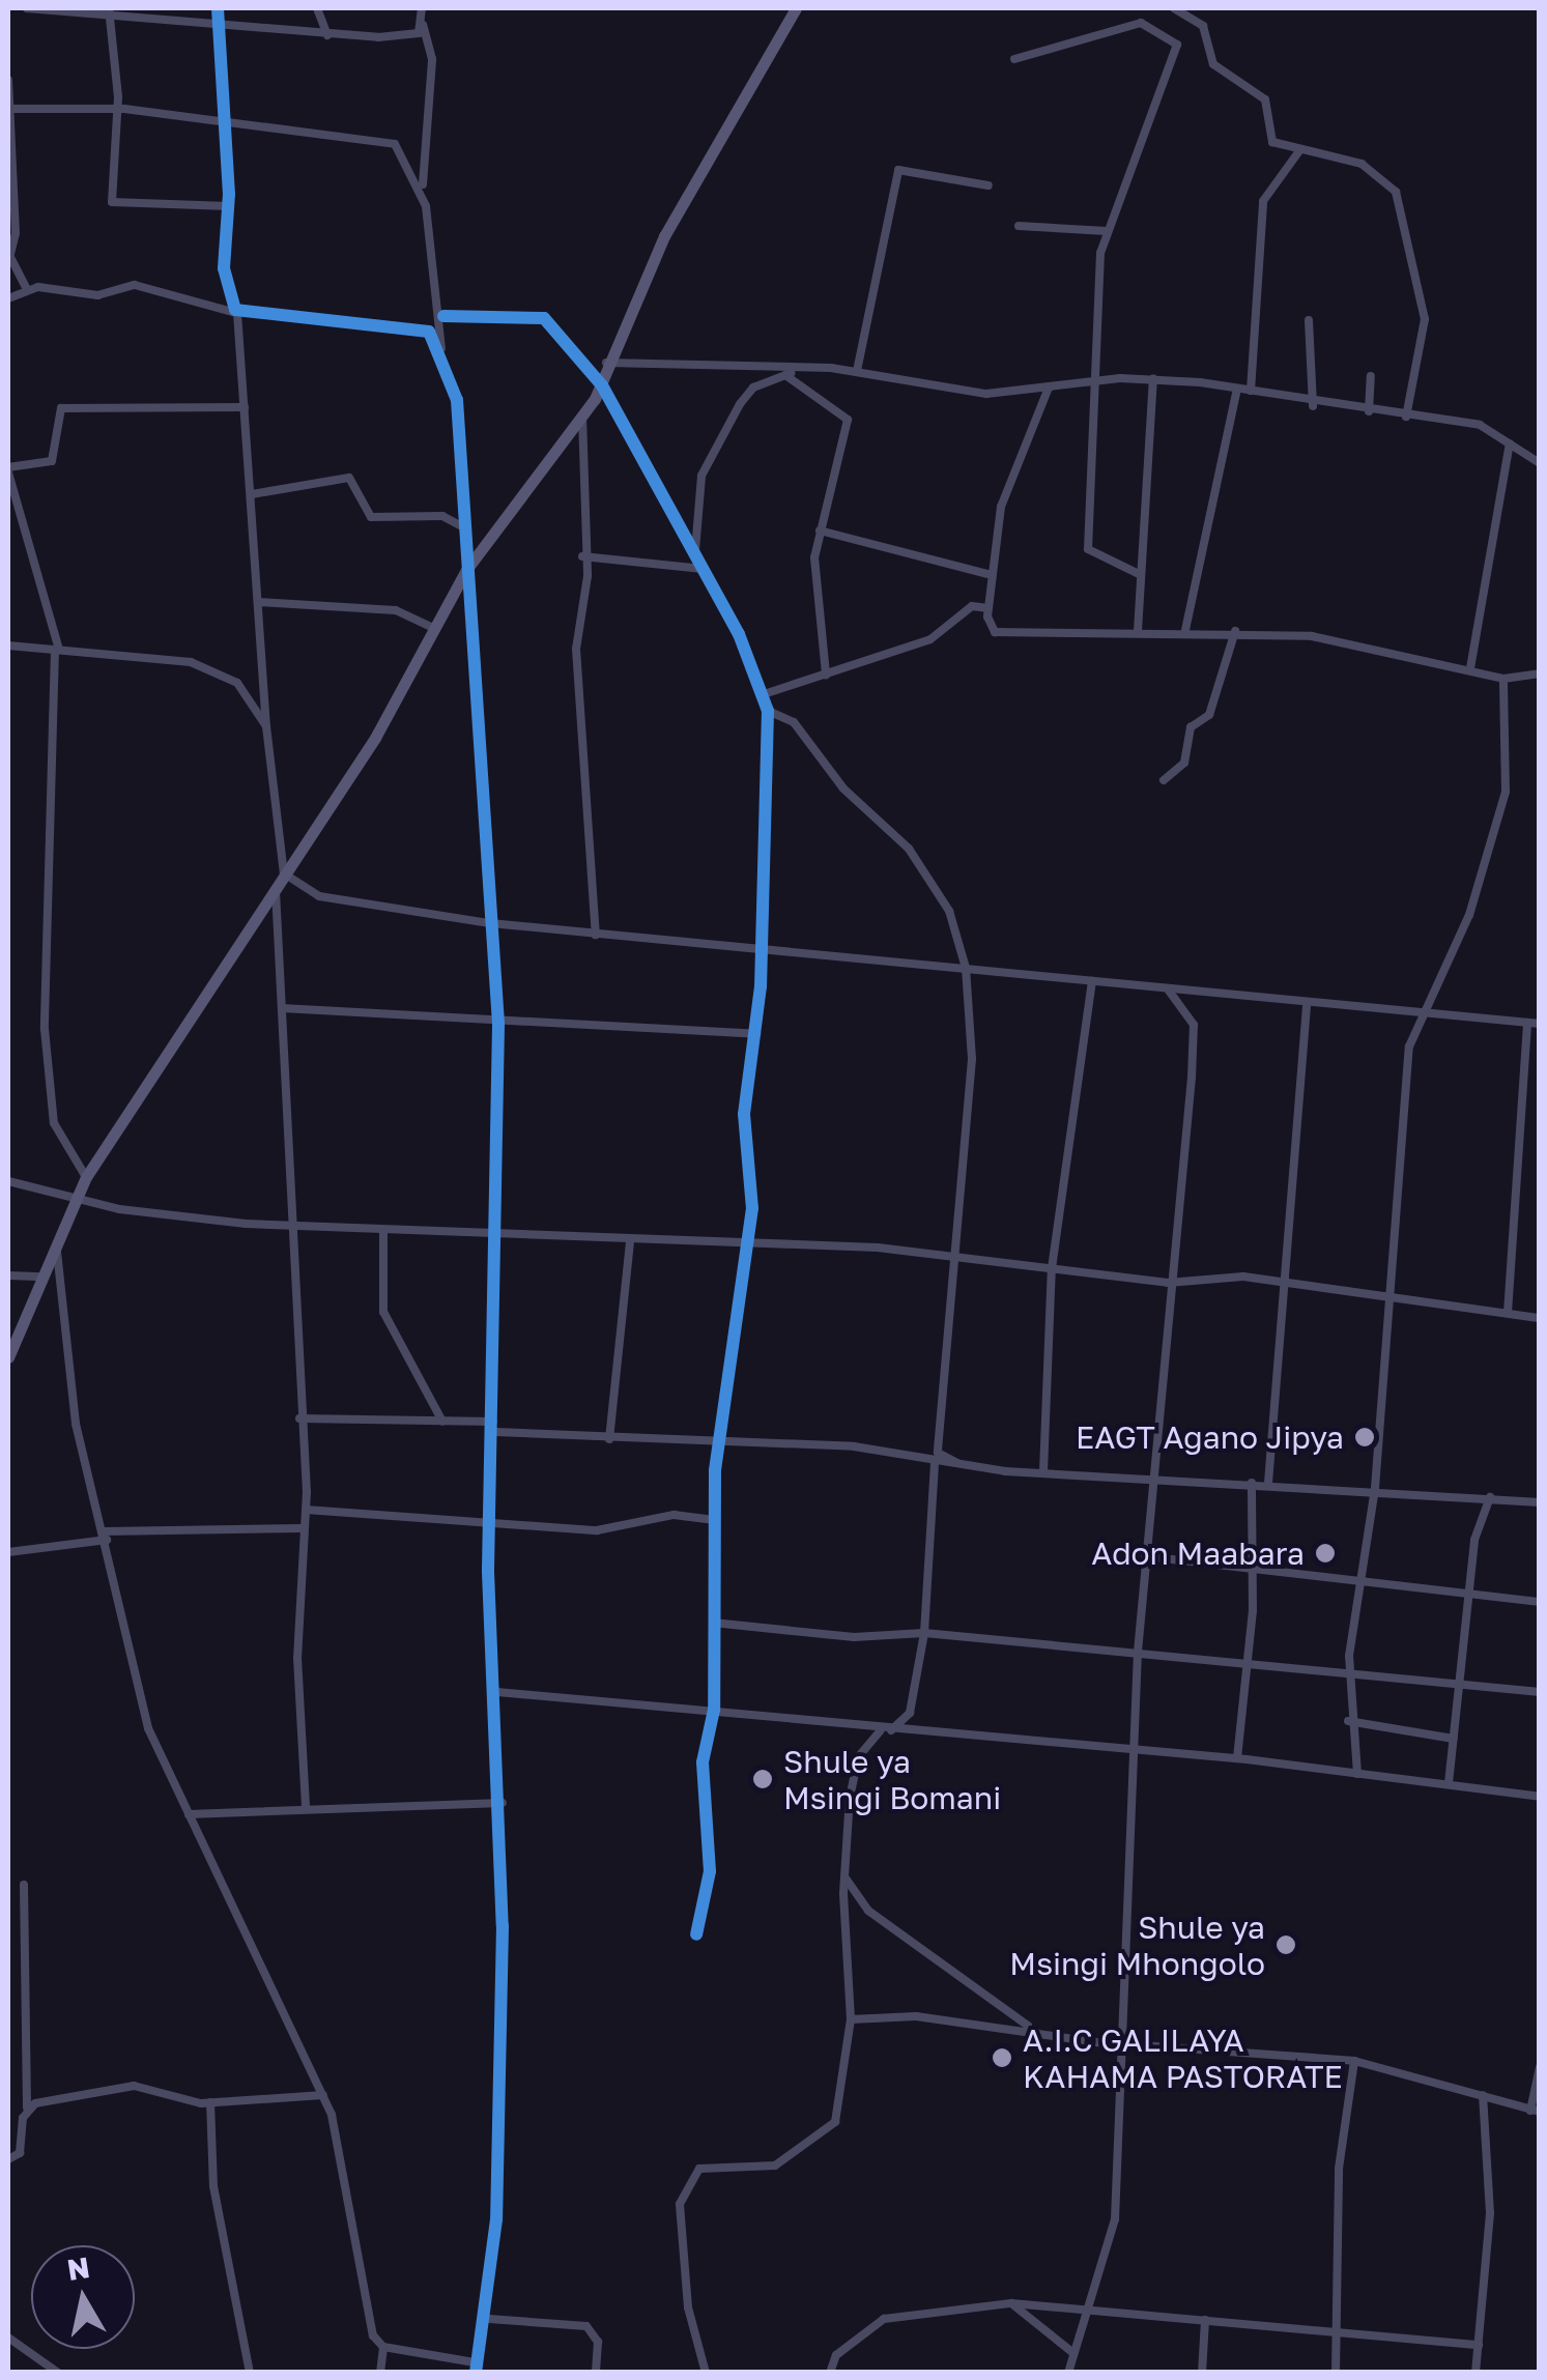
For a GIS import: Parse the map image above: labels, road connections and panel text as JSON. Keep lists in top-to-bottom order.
{
  "places": [
    "EAGT Agano Jipya",
    "Adon Maabara",
    "Shule ya Msingi Bomani",
    "Shule ya Msingi Mhongolo",
    "A.I.C GALILAYA KAHAMA PASTORATE"
  ],
  "north": "top"
}
